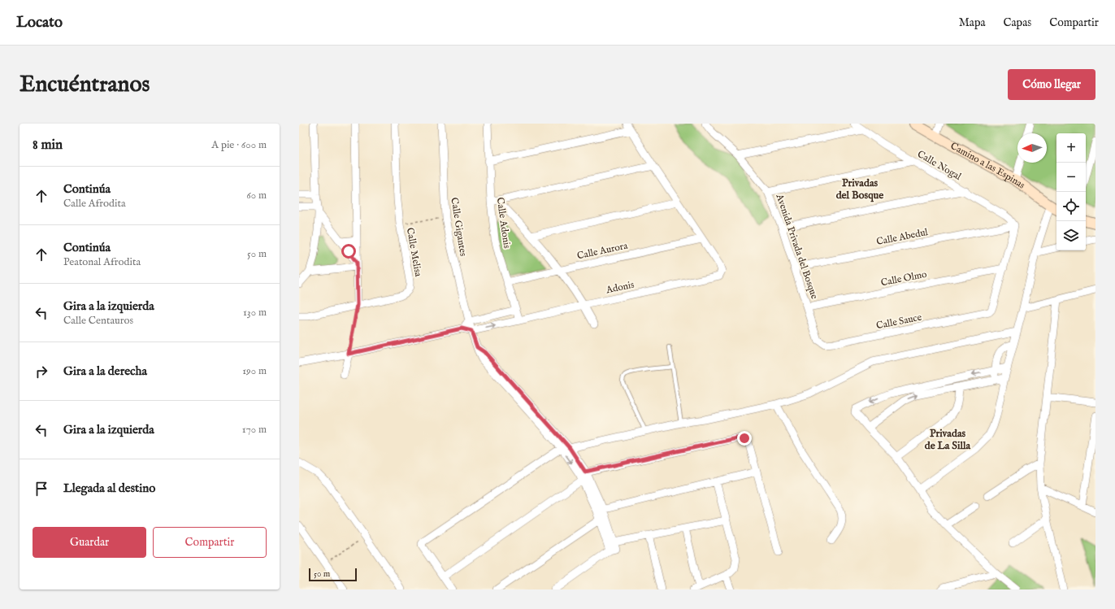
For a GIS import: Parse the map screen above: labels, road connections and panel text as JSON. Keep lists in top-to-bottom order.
{
  "streets": {
    "street": [
      "Calle Nogal",
      "Camino a las Espinas",
      "Calle Adonis",
      "Calle Gigantes",
      "Calle Abedul",
      "Avenida Privada del Bosque",
      "Calle Aurora",
      "Calle Melisa",
      "Calle Olmo",
      "Adonis",
      "Calle Sauce"
    ]
  },
  "crossings": [
    ["Calle Nogal", "Calle Abedul"],
    ["Calle Adonis", "Calle Aurora"],
    ["Calle Adonis", "Adonis"],
    ["Calle Gigantes", "Adonis"],
    ["Calle Abedul", "Avenida Privada del Bosque"],
    ["Avenida Privada del Bosque", "Calle Olmo"],
    ["Avenida Privada del Bosque", "Calle Sauce"],
    ["Calle Aurora", "Adonis"],
    ["Calle Olmo", "Calle Sauce"]
  ],
  "districts": ["Privadas del Bosque", "Privadas de La Silla"],
  "scale_bar": "50 m",
  "north": "left",
  "page": {
    "header": "Locato",
    "nav": ["Mapa", "Capas", "Compartir"],
    "buttons": [
      "Cómo llegar",
      ["Guardar", "Compartir"]
    ],
    "title": "Encuéntranos",
    "heading": ["8 min", "A pie · 600 m"],
    "map_buttons": ["+", "−"],
    "list": [
      ["Continúa", "Calle Afrodita", "60 m"],
      ["Continúa", "Peatonal Afrodita", "50 m"],
      ["Gira a la izquierda", "Calle Centauros", "130 m"],
      ["Gira a la derecha", "190 m"],
      ["Gira a la izquierda", "170 m"],
      "Llegada al destino"
    ],
    "scale": "50 m"
  }
}
